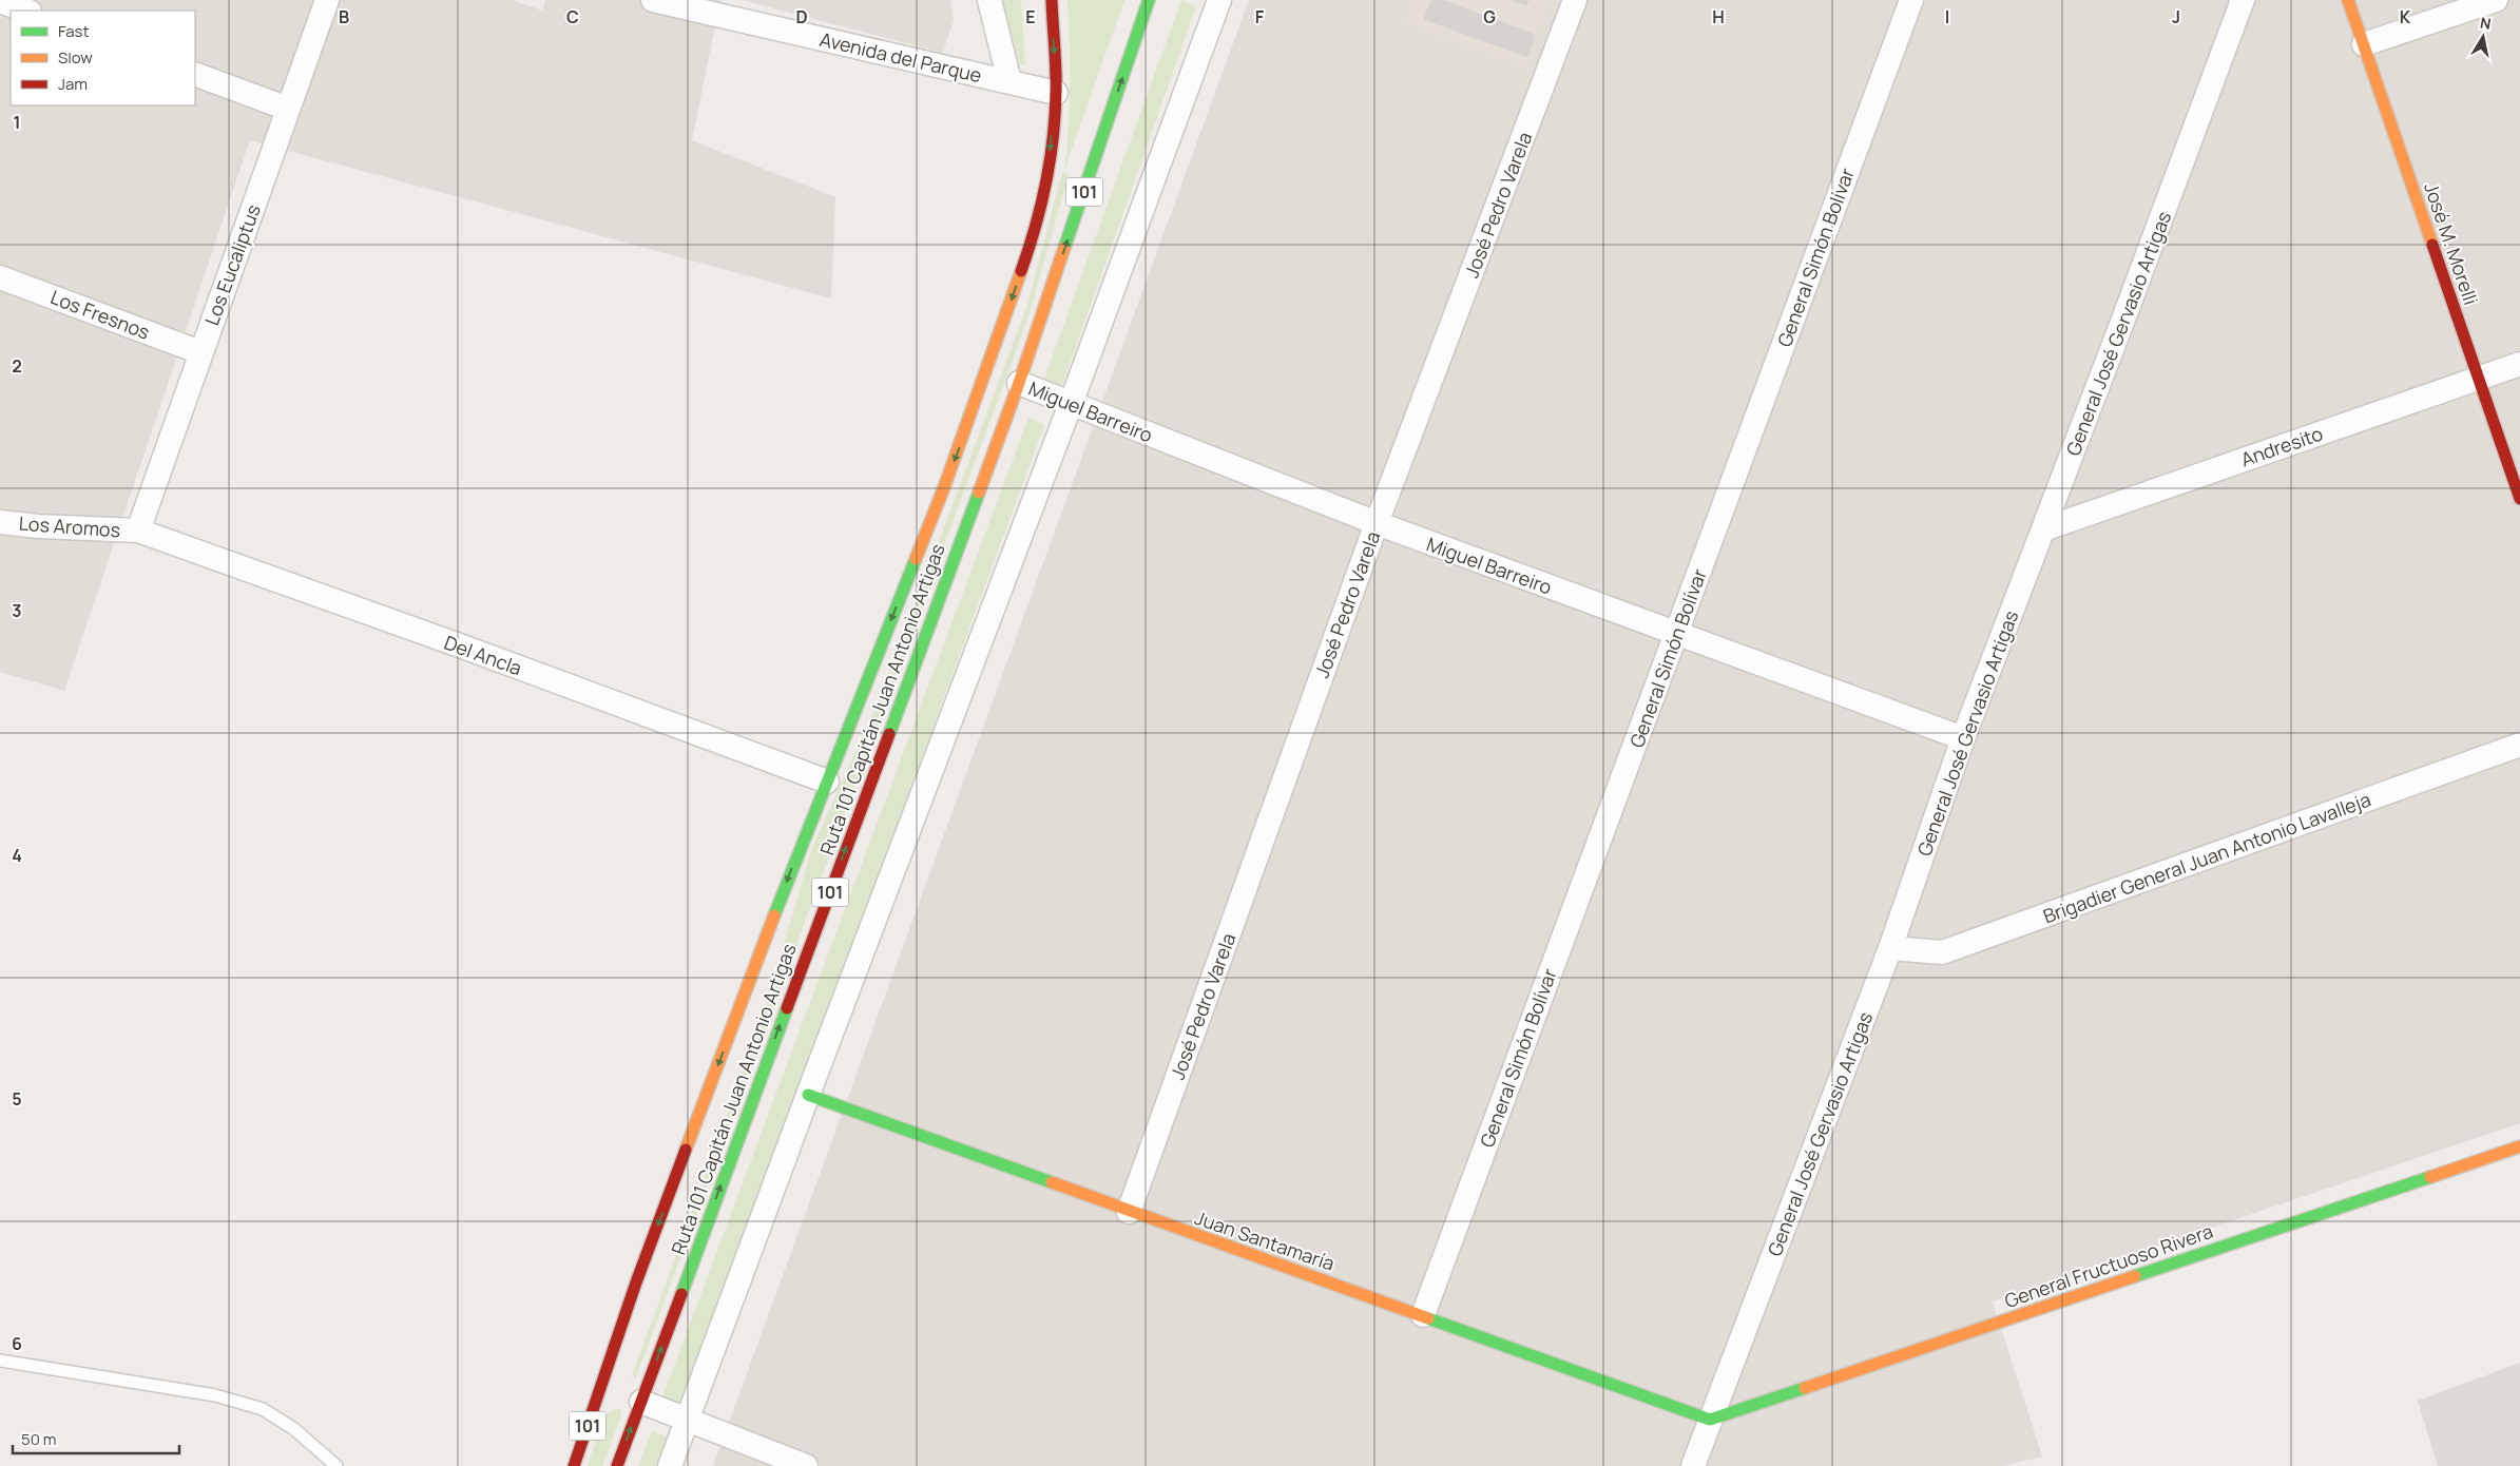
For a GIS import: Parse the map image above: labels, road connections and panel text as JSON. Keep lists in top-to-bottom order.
{
  "streets": {
    "main road": [
      "101",
      "José M. Morelli",
      "Ruta 101 Capitán Juan Antonio Artigas",
      "Juan Santamaría",
      "General Fructuoso Rivera"
    ],
    "street": [
      "Avenida del Parque",
      "José Pedro Varela",
      "General Simón Bolívar",
      "Los Eucaliptus",
      "Los Fresnos",
      "General José Gervasio Artigas",
      "Miguel Barreiro",
      "Andresito",
      "Los Aromos",
      "Del Ancla",
      "Brigadier General Juan Antonio Lavalleja"
    ]
  },
  "crossings": [
    ["Avenida del Parque", "Ruta 101 Capitán Juan Antonio Artigas"],
    ["José Pedro Varela", "Miguel Barreiro"],
    ["José Pedro Varela", "Juan Santamaría"],
    ["José M. Morelli", "Andresito"],
    ["General Simón Bolívar", "Miguel Barreiro"],
    ["General Simón Bolívar", "Juan Santamaría"],
    ["Los Eucaliptus", "Los Fresnos"],
    ["Los Eucaliptus", "Los Aromos"],
    ["Los Eucaliptus", "Del Ancla"],
    ["General José Gervasio Artigas", "Miguel Barreiro"],
    ["General José Gervasio Artigas", "Andresito"],
    ["General José Gervasio Artigas", "Brigadier General Juan Antonio Lavalleja"],
    ["General José Gervasio Artigas", "Juan Santamaría"],
    ["General José Gervasio Artigas", "General Fructuoso Rivera"],
    ["Miguel Barreiro", "Ruta 101 Capitán Juan Antonio Artigas"],
    ["Los Aromos", "Del Ancla"],
    ["Del Ancla", "Ruta 101 Capitán Juan Antonio Artigas"],
    ["Juan Santamaría", "General Fructuoso Rivera"]
  ],
  "legend": ["Fast", "Slow", "Jam"],
  "scale_bar": "50 m",
  "north": "top",
  "grid": {
    "columns": [
      "B",
      "C",
      "D",
      "E",
      "F",
      "G",
      "H",
      "I",
      "J",
      "K"
    ],
    "rows": [
      "1",
      "2",
      "3",
      "4",
      "5",
      "6"
    ]
  }
}
